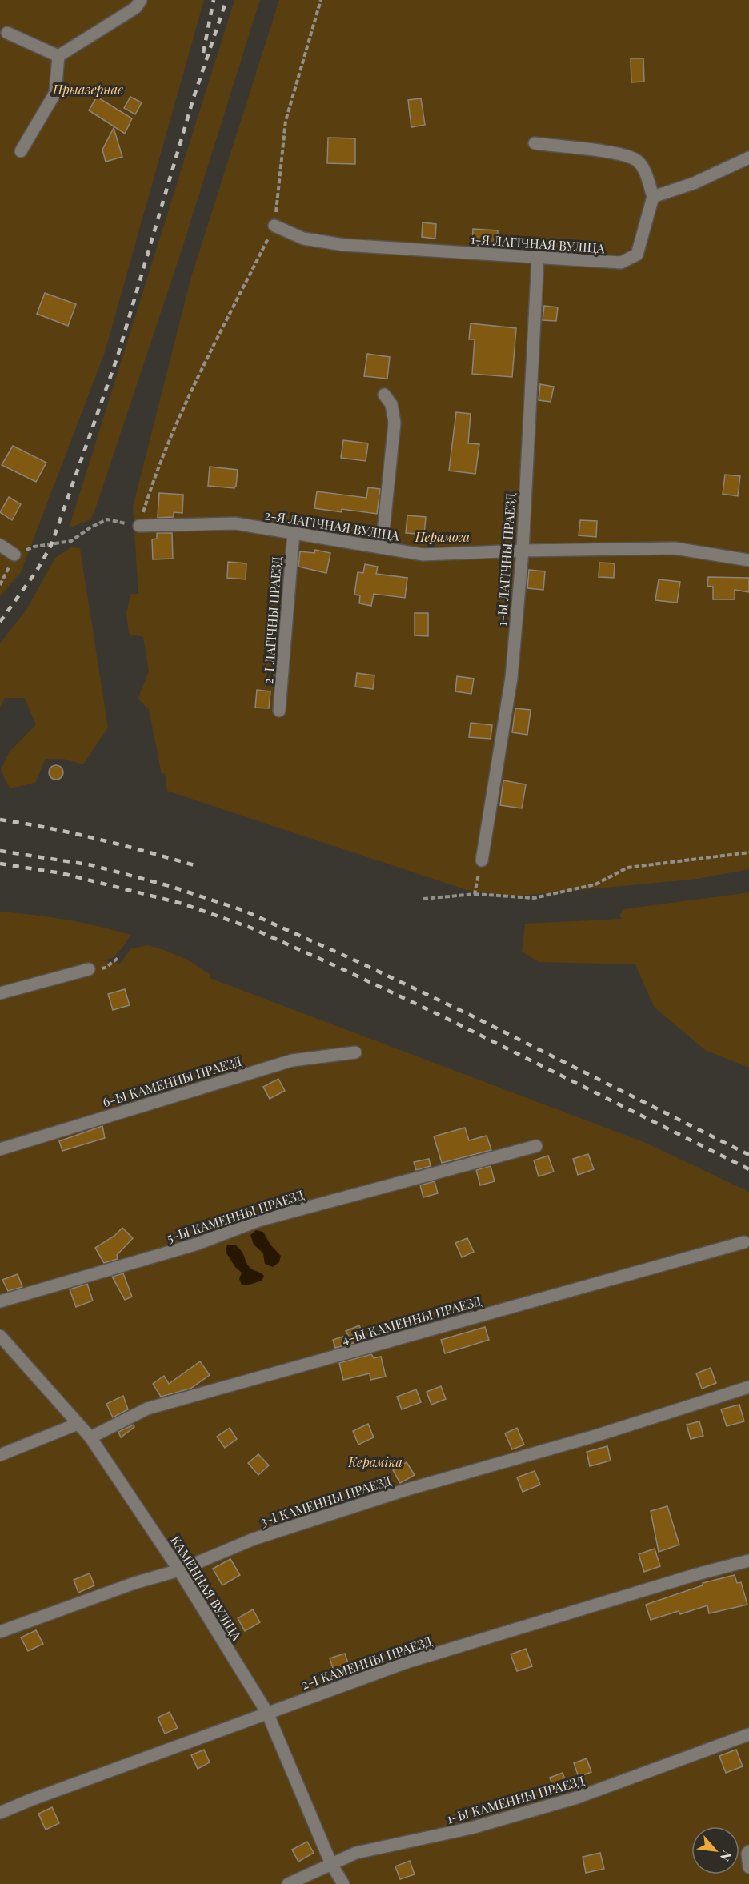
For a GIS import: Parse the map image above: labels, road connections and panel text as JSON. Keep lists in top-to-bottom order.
{
  "streets": {
    "lane": [
      "1-Я ЛАГІЧНАЯ ВУЛІЦА",
      "2-Я ЛАГІЧНАЯ ВУЛІЦА",
      "1-Ы ЛАГІЧНЫ ПРАЕЗД",
      "2-І ЛАГІЧНЫ ПРАЕЗД",
      "6-Ы КАМЕННЫ ПРАЕЗД",
      "5-Ы КАМЕННЫ ПРАЕЗД",
      "4-Ы КАМЕННЫ ПРАЕЗД",
      "3-І КАМЕННЫ ПРАЕЗД",
      "КАМЕННАЯ ВУЛІЦА",
      "2-І КАМЕННЫ ПРАЕЗД",
      "1-Ы КАМЕННЫ ПРАЕЗД"
    ]
  },
  "crossings": [
    ["1-Я ЛАГІЧНАЯ ВУЛІЦА", "1-Ы ЛАГІЧНЫ ПРАЕЗД"],
    ["2-Я ЛАГІЧНАЯ ВУЛІЦА", "1-Ы ЛАГІЧНЫ ПРАЕЗД"],
    ["2-Я ЛАГІЧНАЯ ВУЛІЦА", "2-І ЛАГІЧНЫ ПРАЕЗД"],
    ["4-Ы КАМЕННЫ ПРАЕЗД", "КАМЕННАЯ ВУЛІЦА"],
    ["3-І КАМЕННЫ ПРАЕЗД", "КАМЕННАЯ ВУЛІЦА"],
    ["КАМЕННАЯ ВУЛІЦА", "2-І КАМЕННЫ ПРАЕЗД"],
    ["КАМЕННАЯ ВУЛІЦА", "1-Ы КАМЕННЫ ПРАЕЗД"]
  ],
  "parks": ["Прыазернае", "Перамога", "Кераміка"],
  "north": "bottom right"
}
